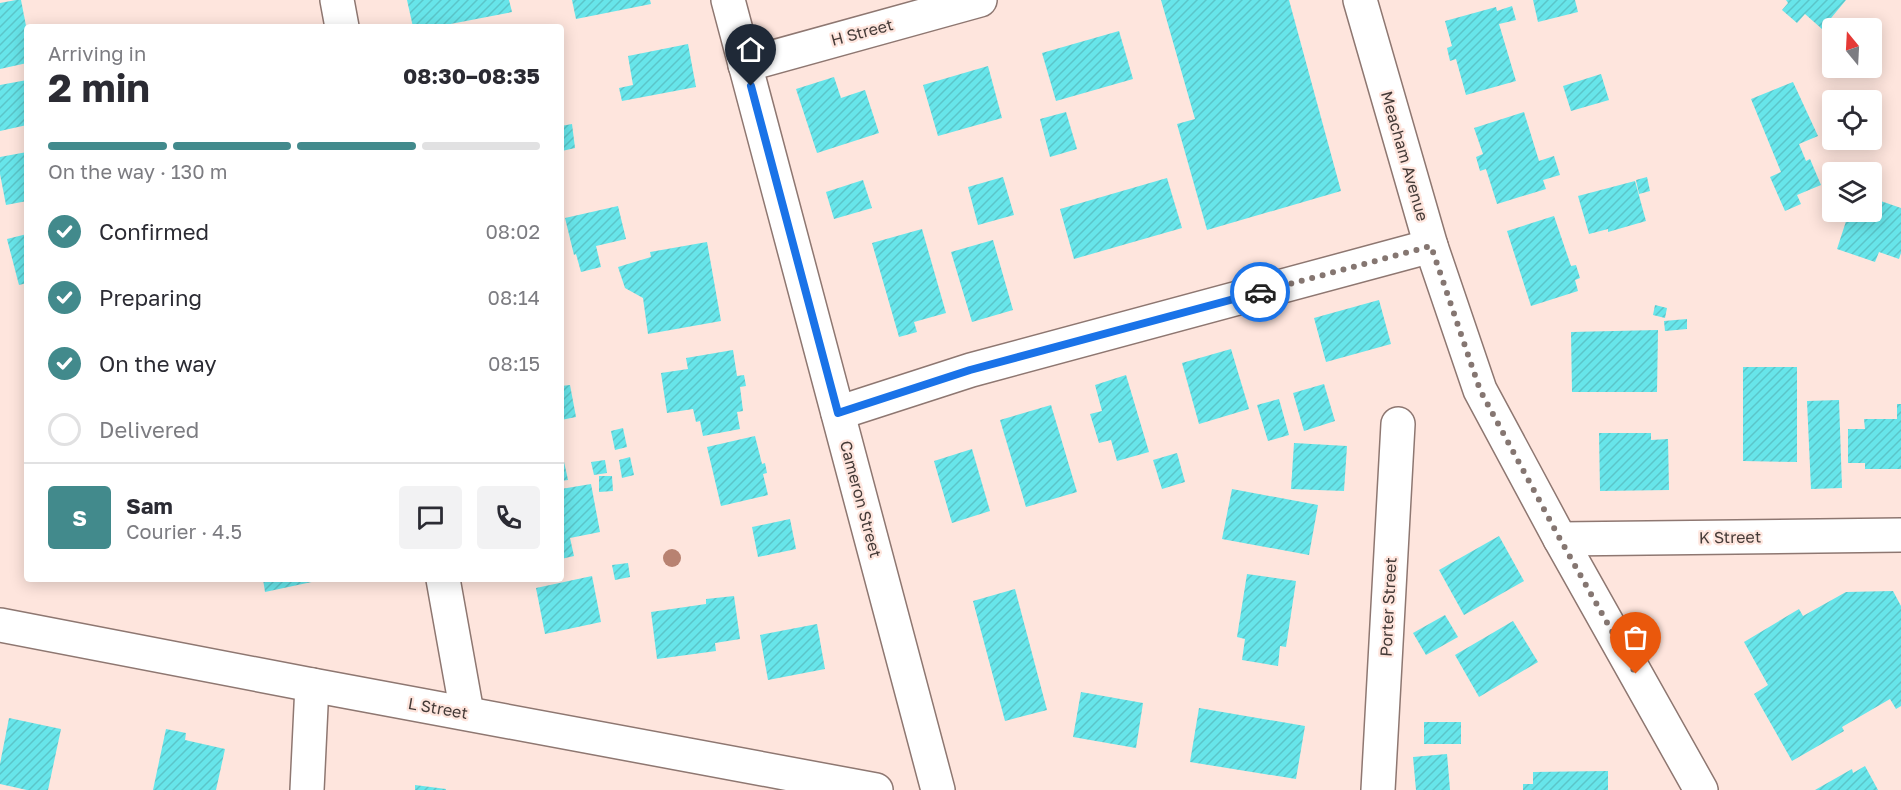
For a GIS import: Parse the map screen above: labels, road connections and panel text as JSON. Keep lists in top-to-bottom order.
{
  "streets": {
    "street": [
      "H Street",
      "Meacham Avenue",
      "Cameron Street",
      "K Street",
      "Porter Street",
      "L Street"
    ]
  },
  "crossings": [
    ["H Street", "Cameron Street"],
    ["Meacham Avenue", "K Street"]
  ],
  "north": "top",
  "page": {
    "heading": ["2 min", "Arriving in", "08:30–08:35"],
    "panel": ["Sam", "Courier · 4.5"],
    "bar": "On the way · 130 m",
    "list": [
      ["Confirmed", "08:02"],
      ["Preparing", "08:14"],
      ["On the way", "08:15"],
      "Delivered"
    ],
    "round": "S"
  }
}
